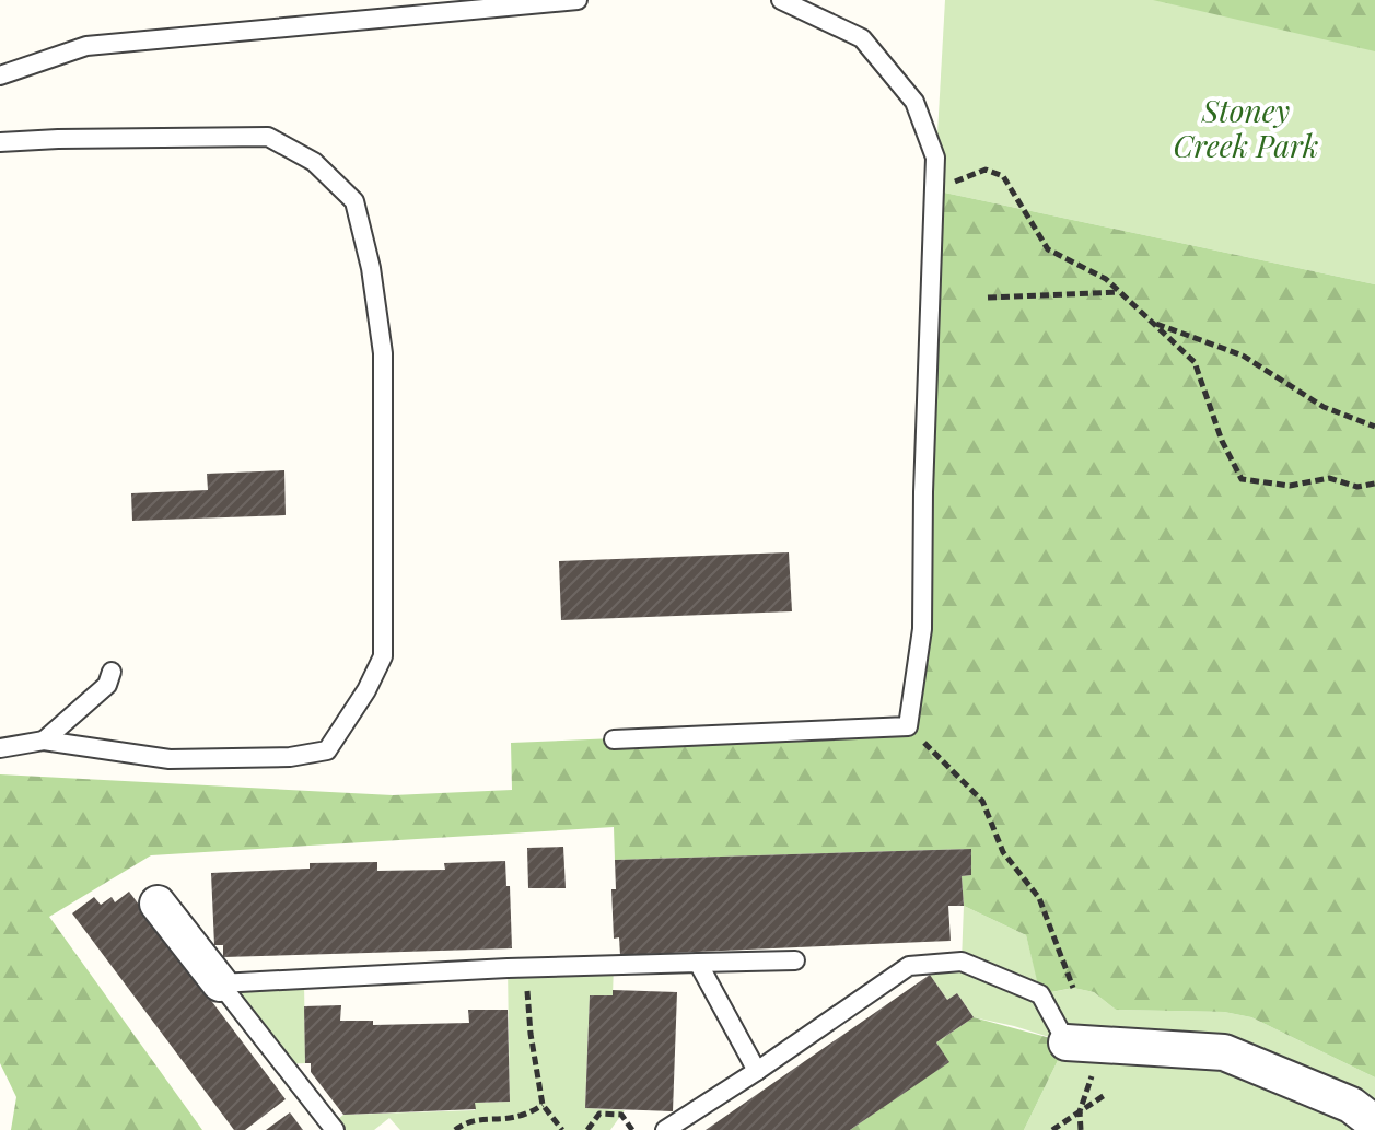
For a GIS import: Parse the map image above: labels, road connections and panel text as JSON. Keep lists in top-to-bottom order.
{
  "parks": ["Stoney Creek Park"]
}
